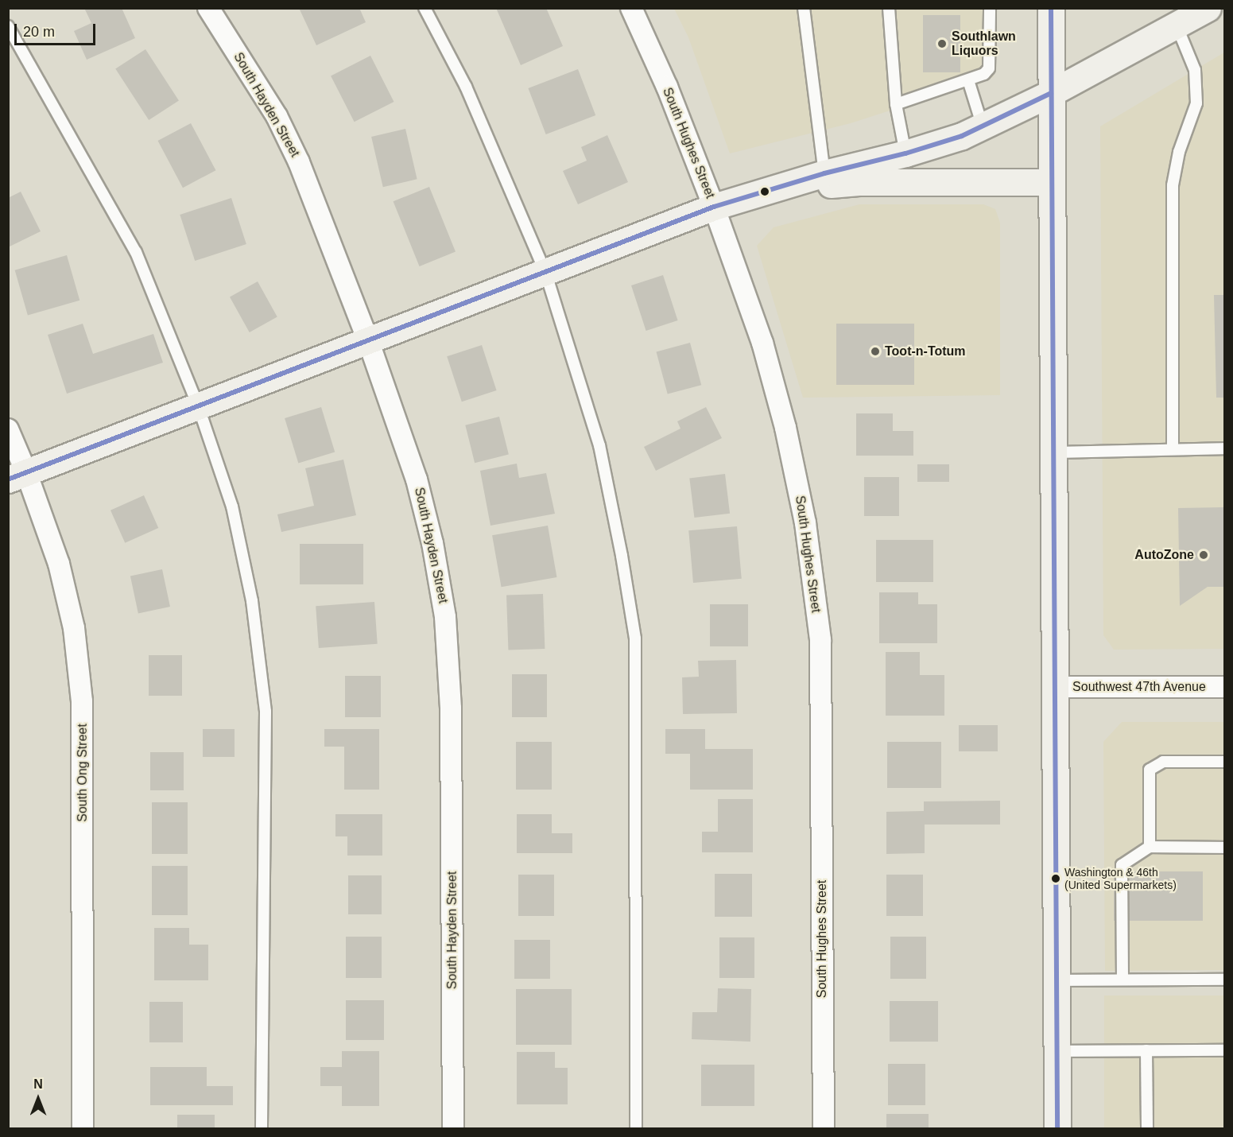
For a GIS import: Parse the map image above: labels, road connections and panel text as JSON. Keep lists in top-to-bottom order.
{
  "streets": {
    "street": [
      "South Hayden Street",
      "South Hughes Street",
      "Southwest 47th Avenue",
      "South Ong Street"
    ]
  },
  "places": [
    "Southlawn Liquors",
    "Toot-n-Totum",
    "AutoZone",
    "Washington & 46th (United Supermarkets)"
  ],
  "scale_bar": "20 m",
  "north": "top"
}
